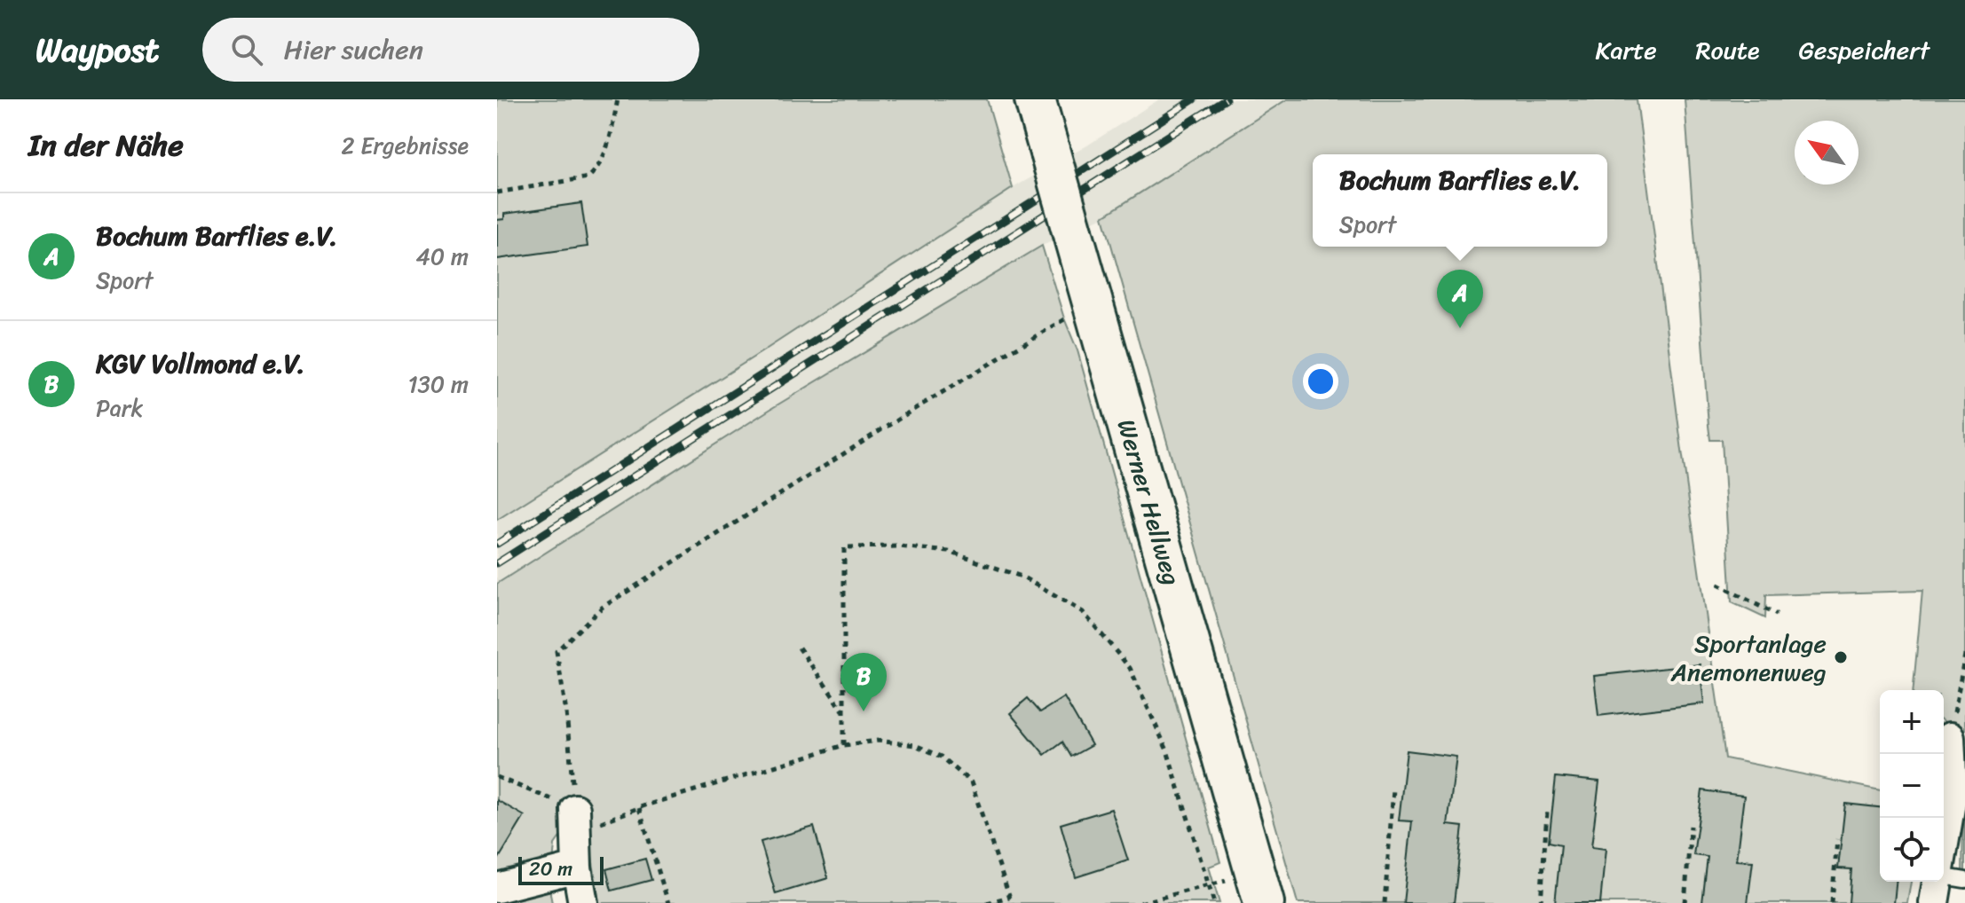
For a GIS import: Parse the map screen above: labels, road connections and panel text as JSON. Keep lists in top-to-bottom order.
{
  "streets": {
    "main road": ["Werner Hellweg"]
  },
  "places": ["Sportanlage Anemonenweg"],
  "scale_bar": "20 m",
  "north": "top left",
  "page": {
    "header": "Waypost",
    "search": "Hier suchen",
    "nav": ["Karte", "Route", "Gespeichert"],
    "heading": ["In der Nähe", "2 Ergebnisse"],
    "popup": ["Bochum Barflies e.V.", "Sport"],
    "list": [
      {
        "mark": "A",
        "name": "Bochum Barflies e.V.",
        "note": "Sport",
        "value": "40 m"
      },
      {
        "mark": "B",
        "name": "KGV Vollmond e.V.",
        "note": "Park",
        "value": "130 m"
      }
    ],
    "pins": ["A", "B"],
    "map_buttons": ["+", "−"],
    "scale": "20 m"
  }
}
